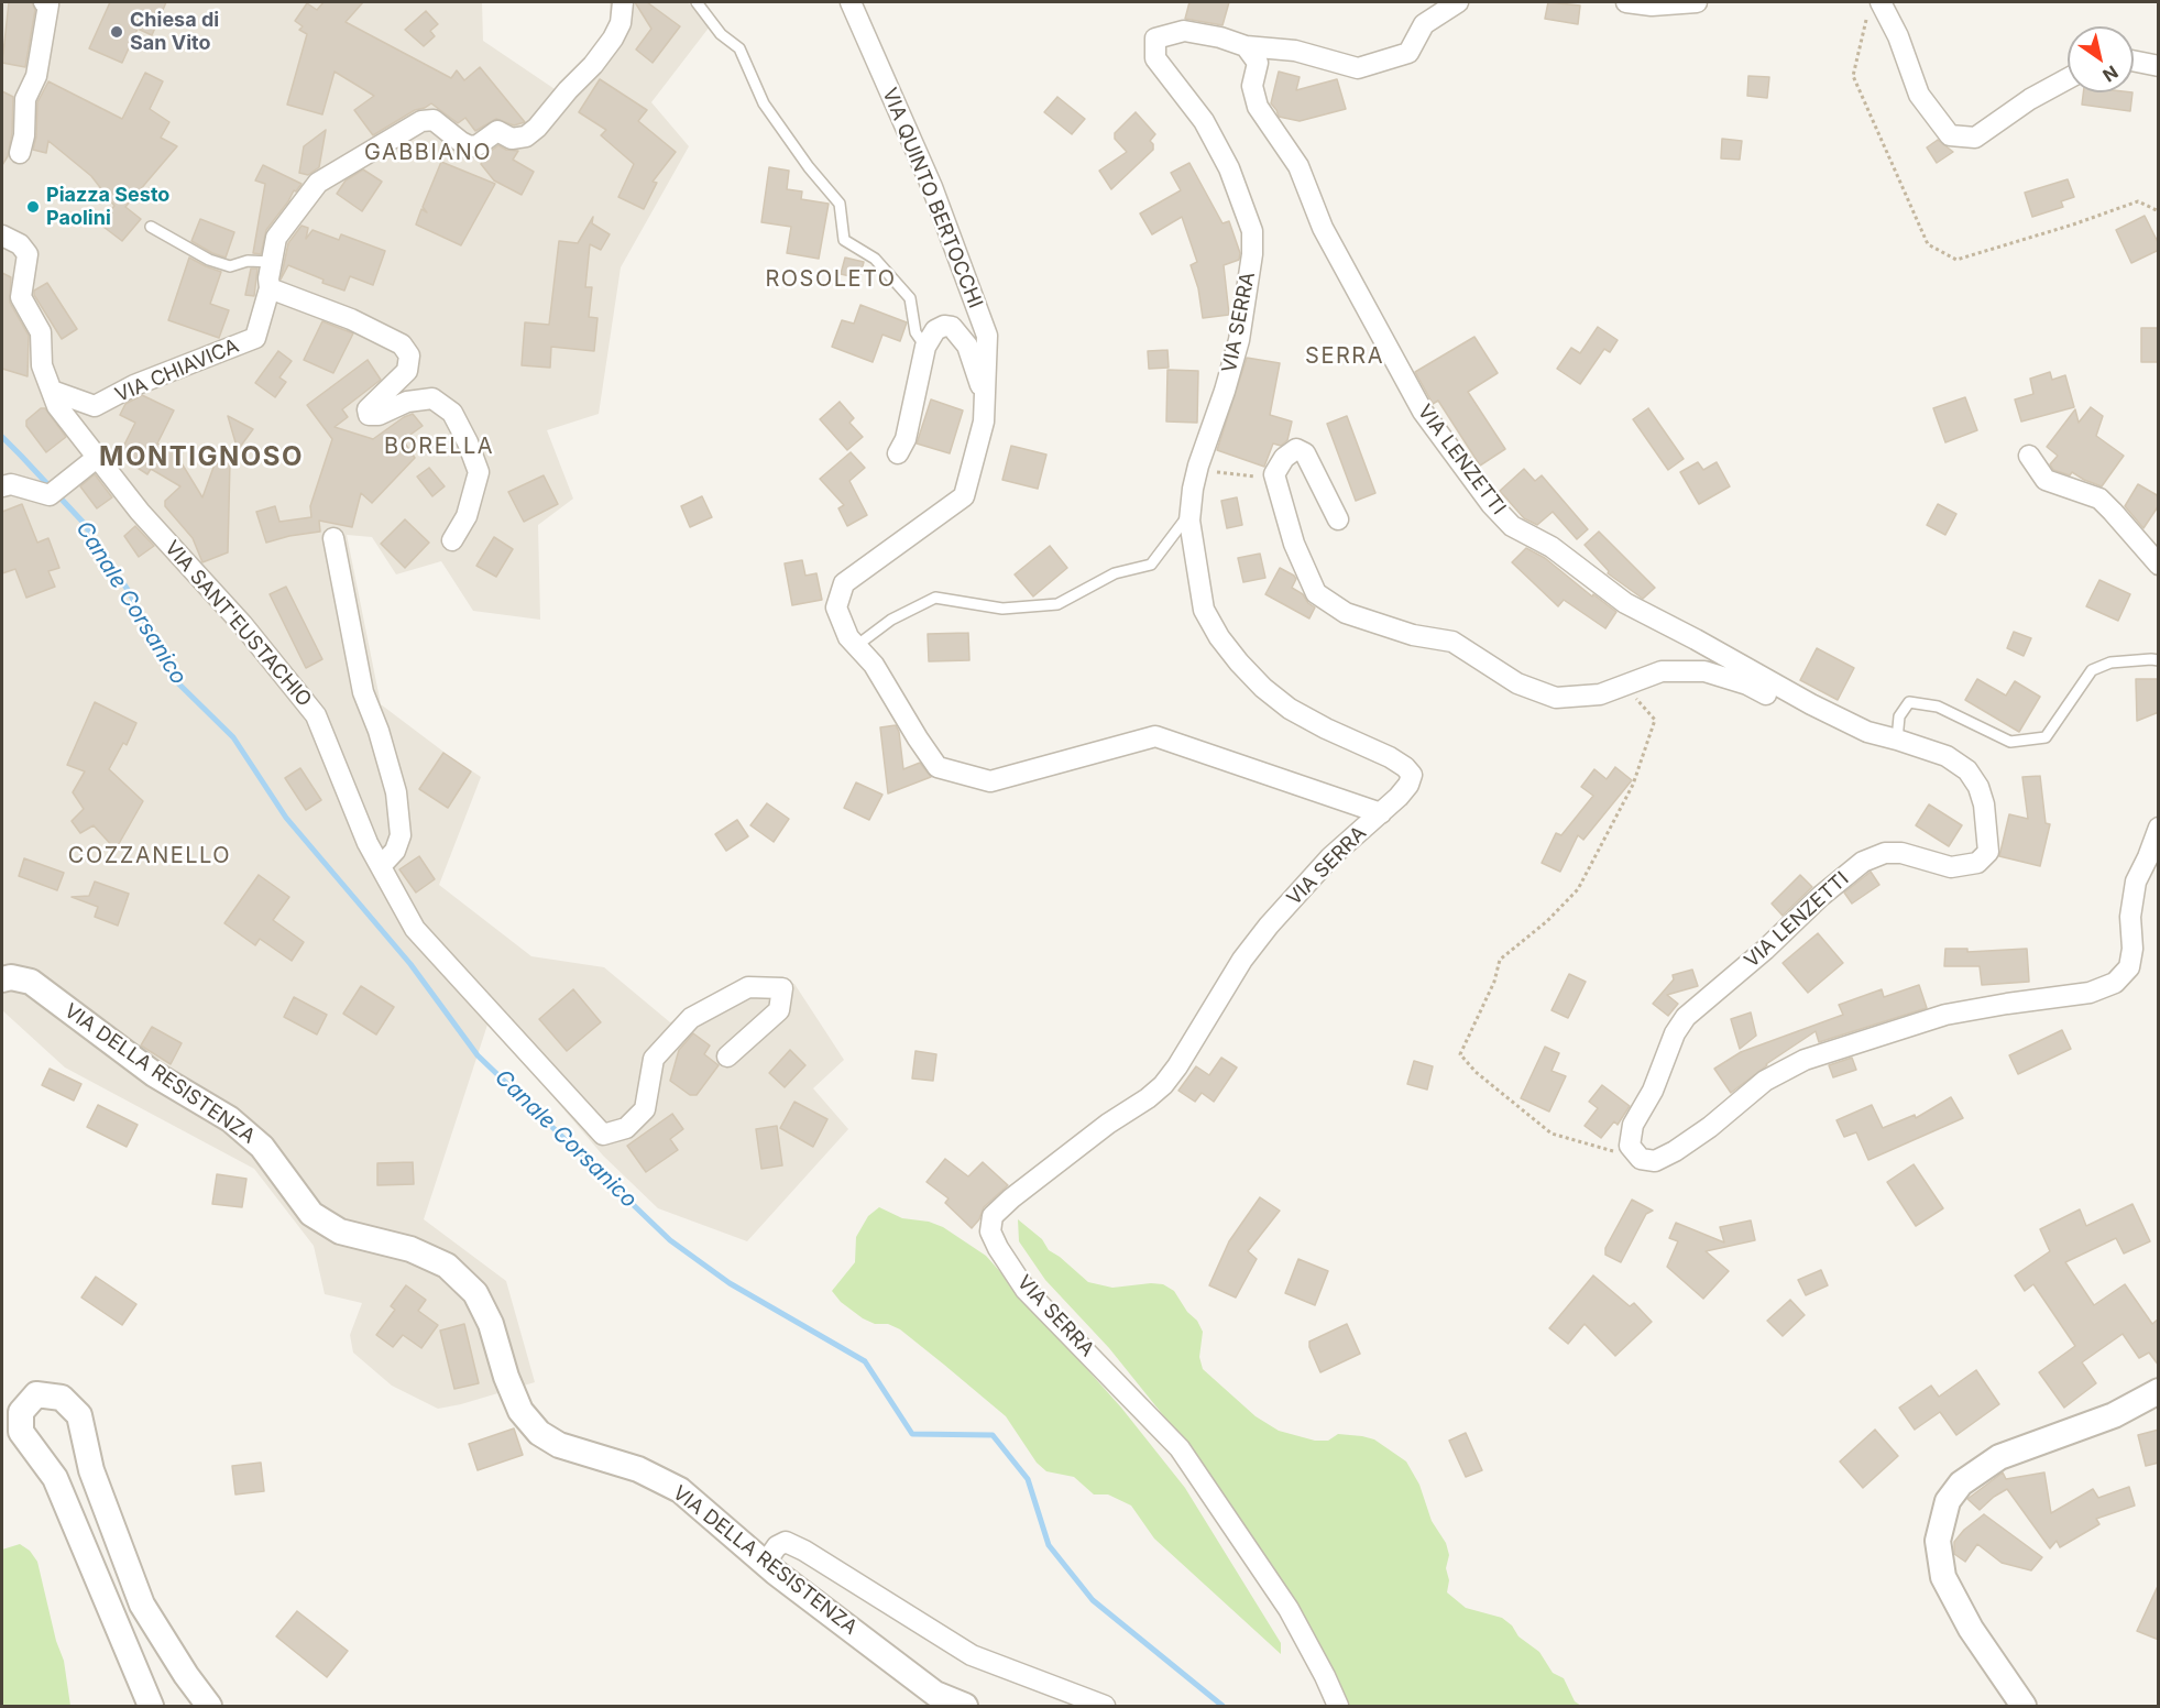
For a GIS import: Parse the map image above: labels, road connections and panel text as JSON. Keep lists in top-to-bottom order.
{
  "streets": {
    "street": [
      "VIA QUINTO BERTOCCHI",
      "VIA SERRA",
      "VIA CHIAVICA",
      "VIA LENZETTI",
      "VIA SANT'EUSTACHIO",
      "VIA DELLA RESISTENZA"
    ]
  },
  "crossings": [
    ["VIA QUINTO BERTOCCHI", "VIA SERRA"],
    ["VIA SERRA", "VIA LENZETTI"],
    ["VIA CHIAVICA", "VIA SANT'EUSTACHIO"]
  ],
  "districts": [
    "GABBIANO",
    "ROSOLETO",
    "SERRA",
    "BORELLA",
    "MONTIGNOSO",
    "COZZANELLO"
  ],
  "water": ["Canale Corsanico"],
  "places": ["Chiesa di San Vito", "Piazza Sesto Paolini"],
  "north": "bottom right"
}
